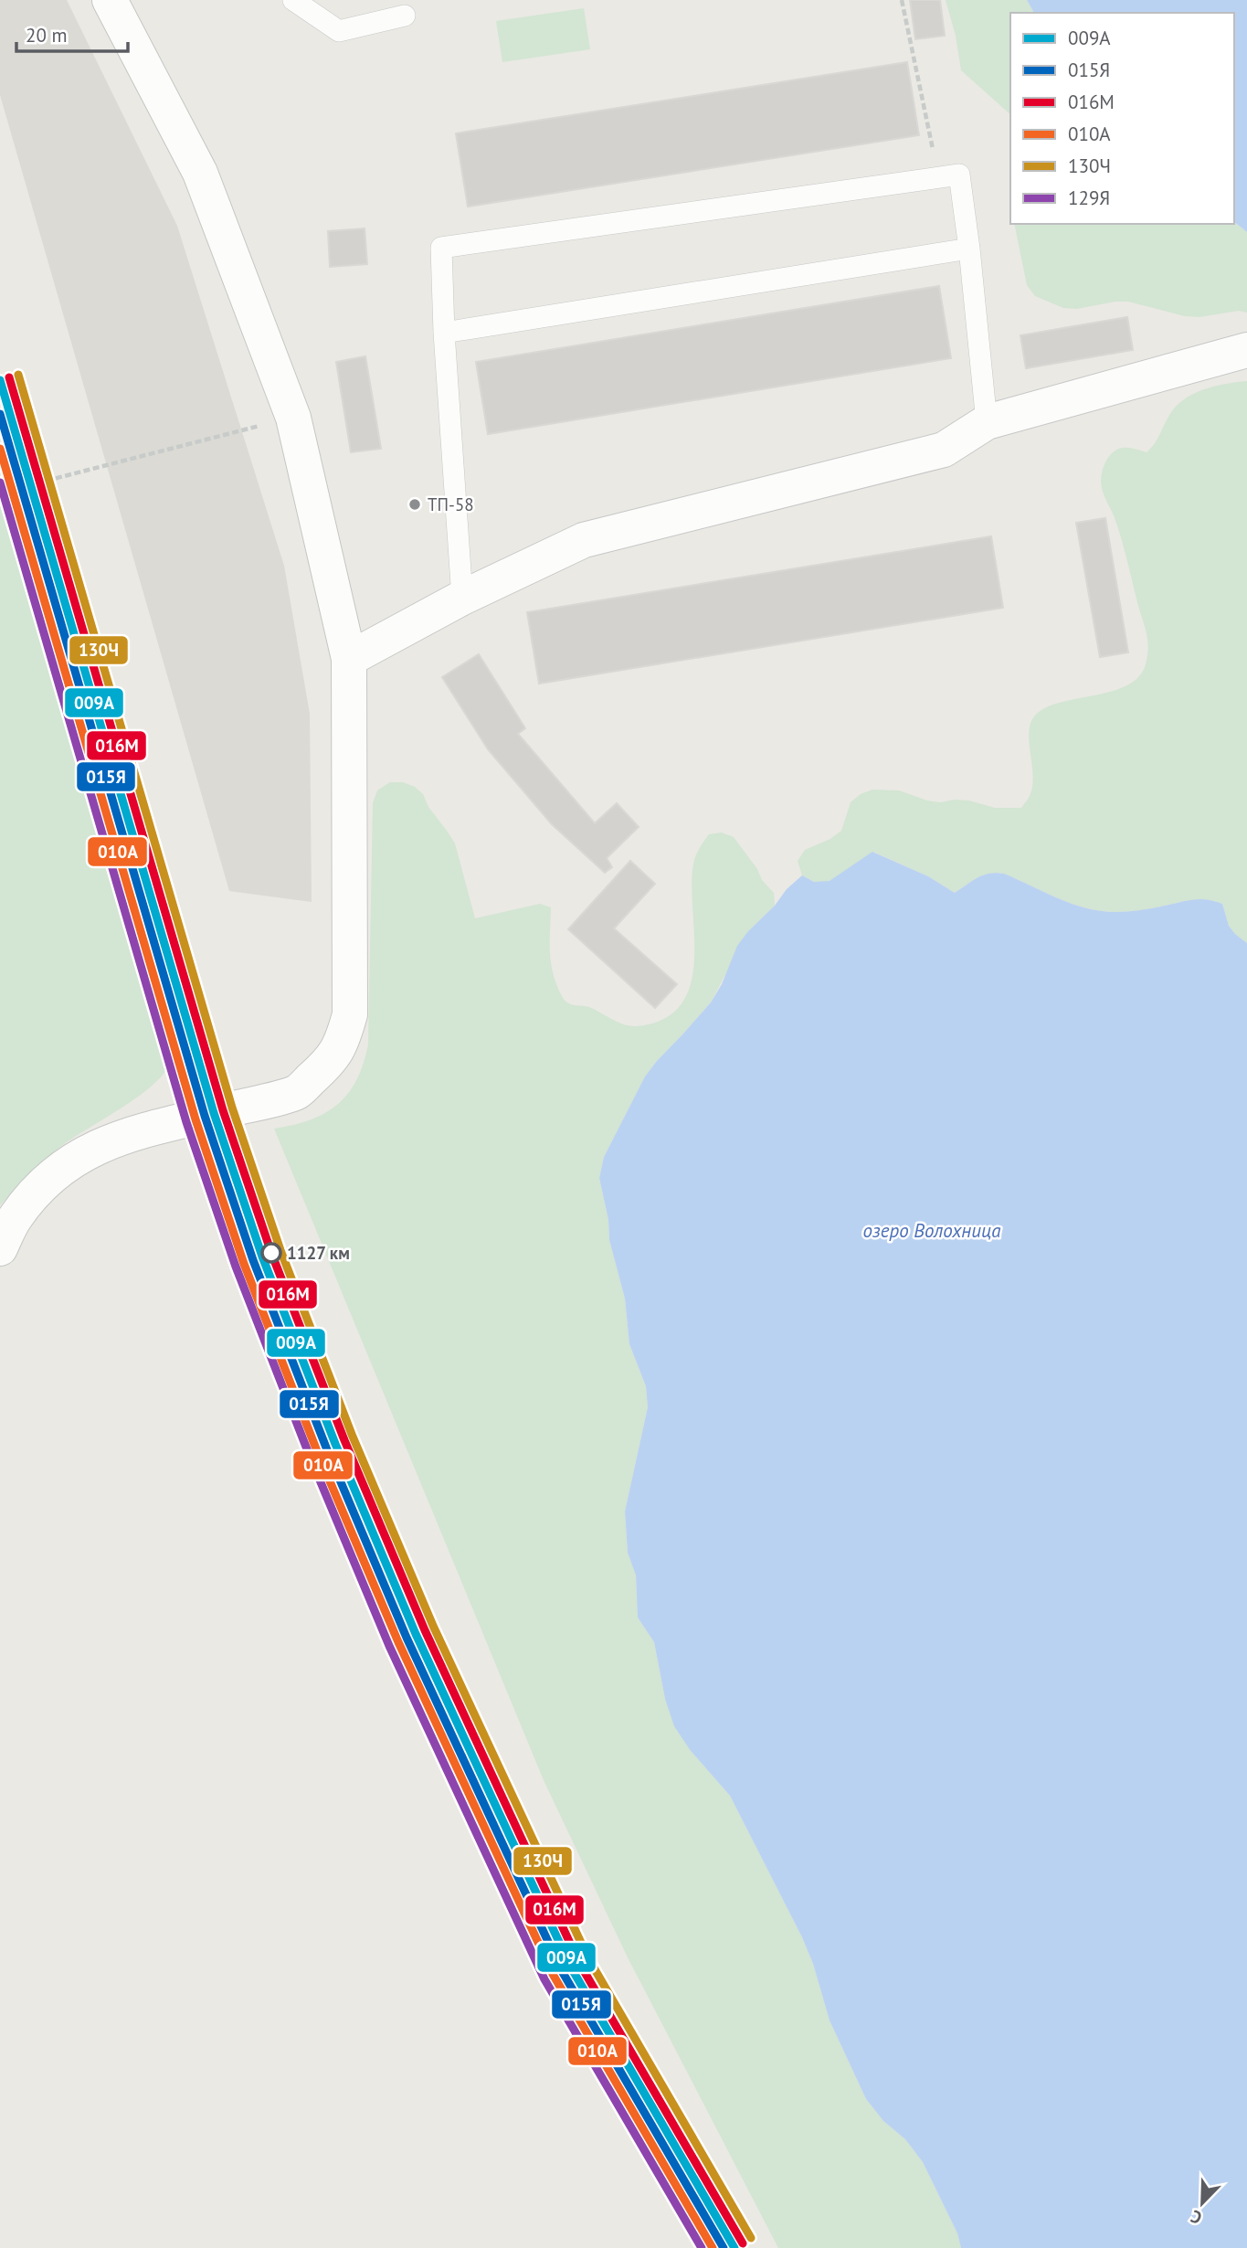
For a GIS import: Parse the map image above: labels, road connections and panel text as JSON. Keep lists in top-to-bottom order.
{
  "water": ["озеро Волохница"],
  "places": ["ТП-58", "1127 км"],
  "lines": [
    "transit line 130Ч",
    "transit line 016М",
    "transit line 009А",
    "transit line 015Я",
    "transit line 010А",
    "transit line 129Я"
  ],
  "legend": [
    "009А",
    "015Я",
    "016М",
    "010А",
    "130Ч",
    "129Я"
  ],
  "scale_bar": "20 m",
  "north": "bottom left"
}
